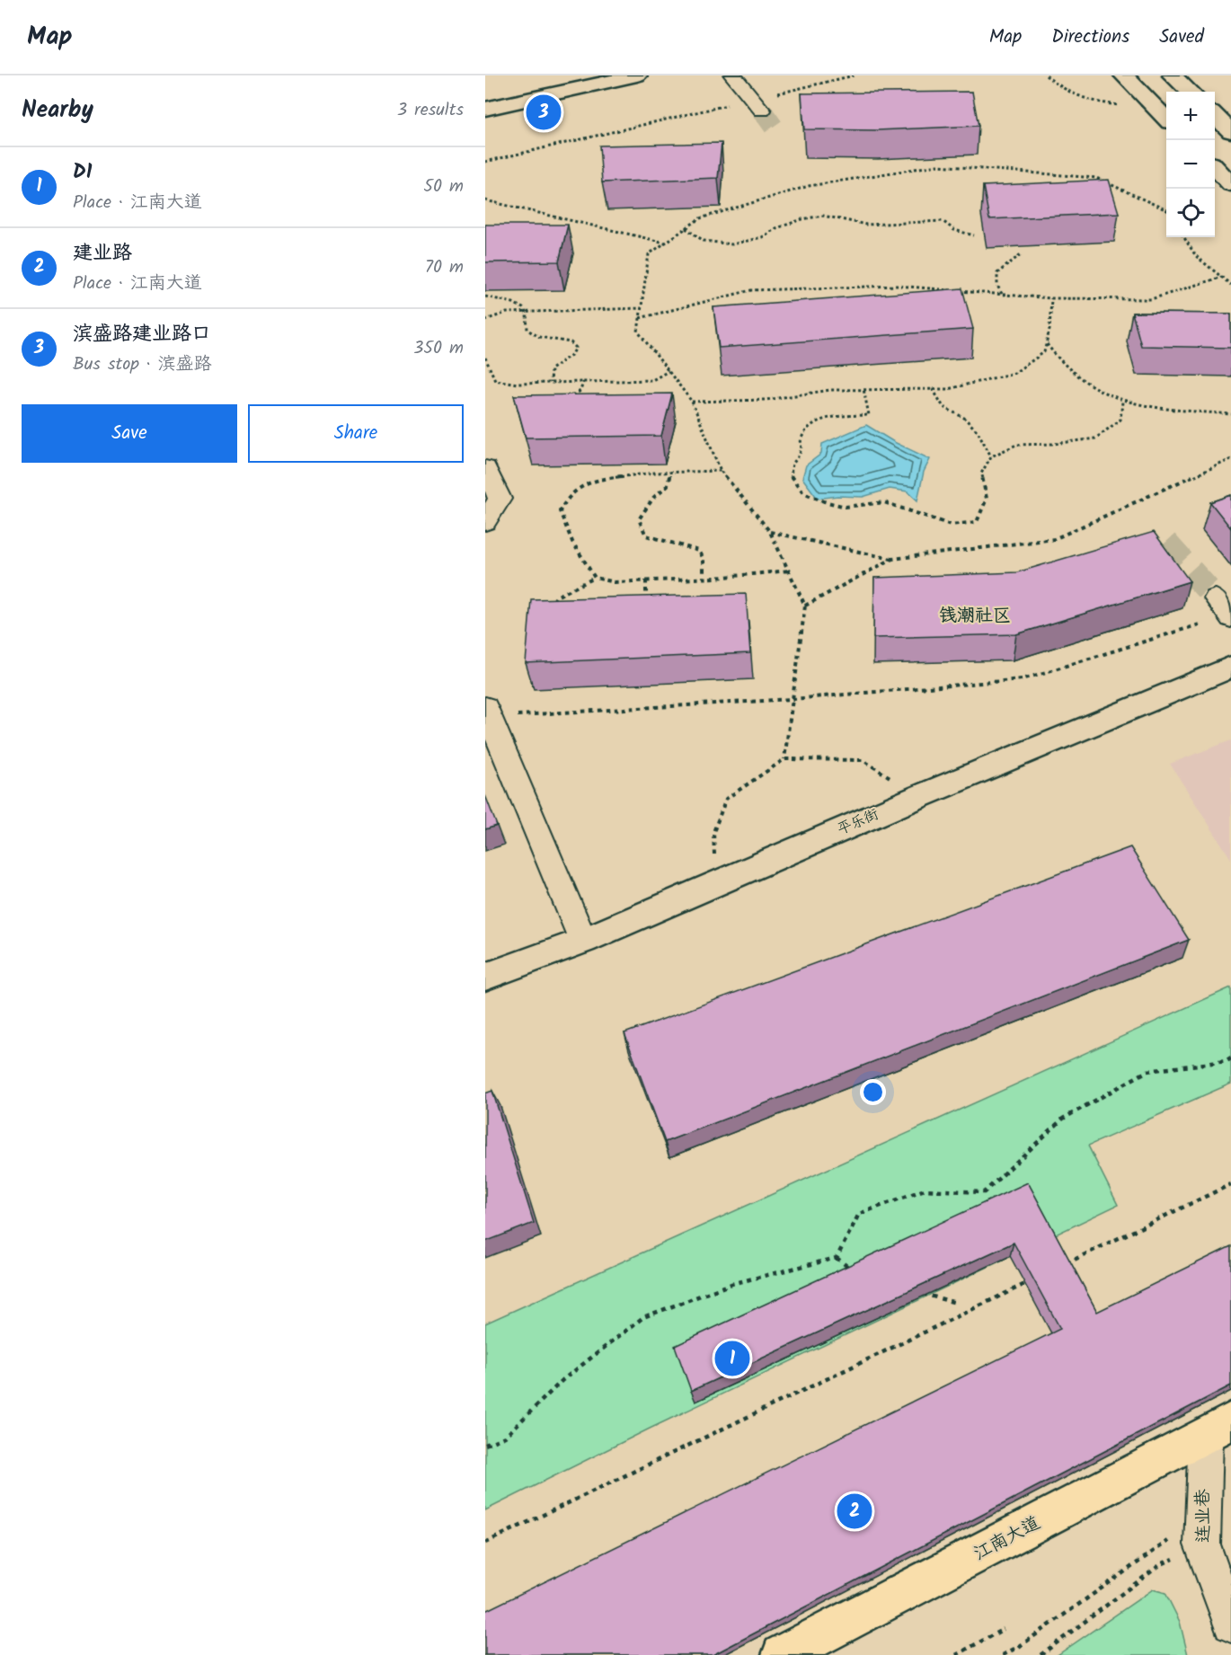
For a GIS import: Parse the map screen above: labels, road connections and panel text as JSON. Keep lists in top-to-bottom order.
{
  "streets": {
    "main road": ["江南大道"],
    "street": ["平乐街", "连业巷"]
  },
  "crossings": [
    ["连业巷", "江南大道"]
  ],
  "districts": ["钱潮社区"],
  "page": {
    "header": "Map",
    "nav": ["Map", "Directions", "Saved"],
    "heading": ["Nearby", "3 results"],
    "map_buttons": ["+", "−"],
    "pins": ["3", "1", "2"],
    "list": [
      {
        "mark": "1",
        "name": "D1",
        "note": "Place · 江南大道",
        "value": "50 m"
      },
      {
        "mark": "2",
        "name": "建业路",
        "note": "Place · 江南大道",
        "value": "70 m"
      },
      {
        "mark": "3",
        "name": "滨盛路建业路口",
        "note": "Bus stop · 滨盛路",
        "value": "350 m"
      }
    ],
    "buttons": ["Save", "Share"]
  }
}
